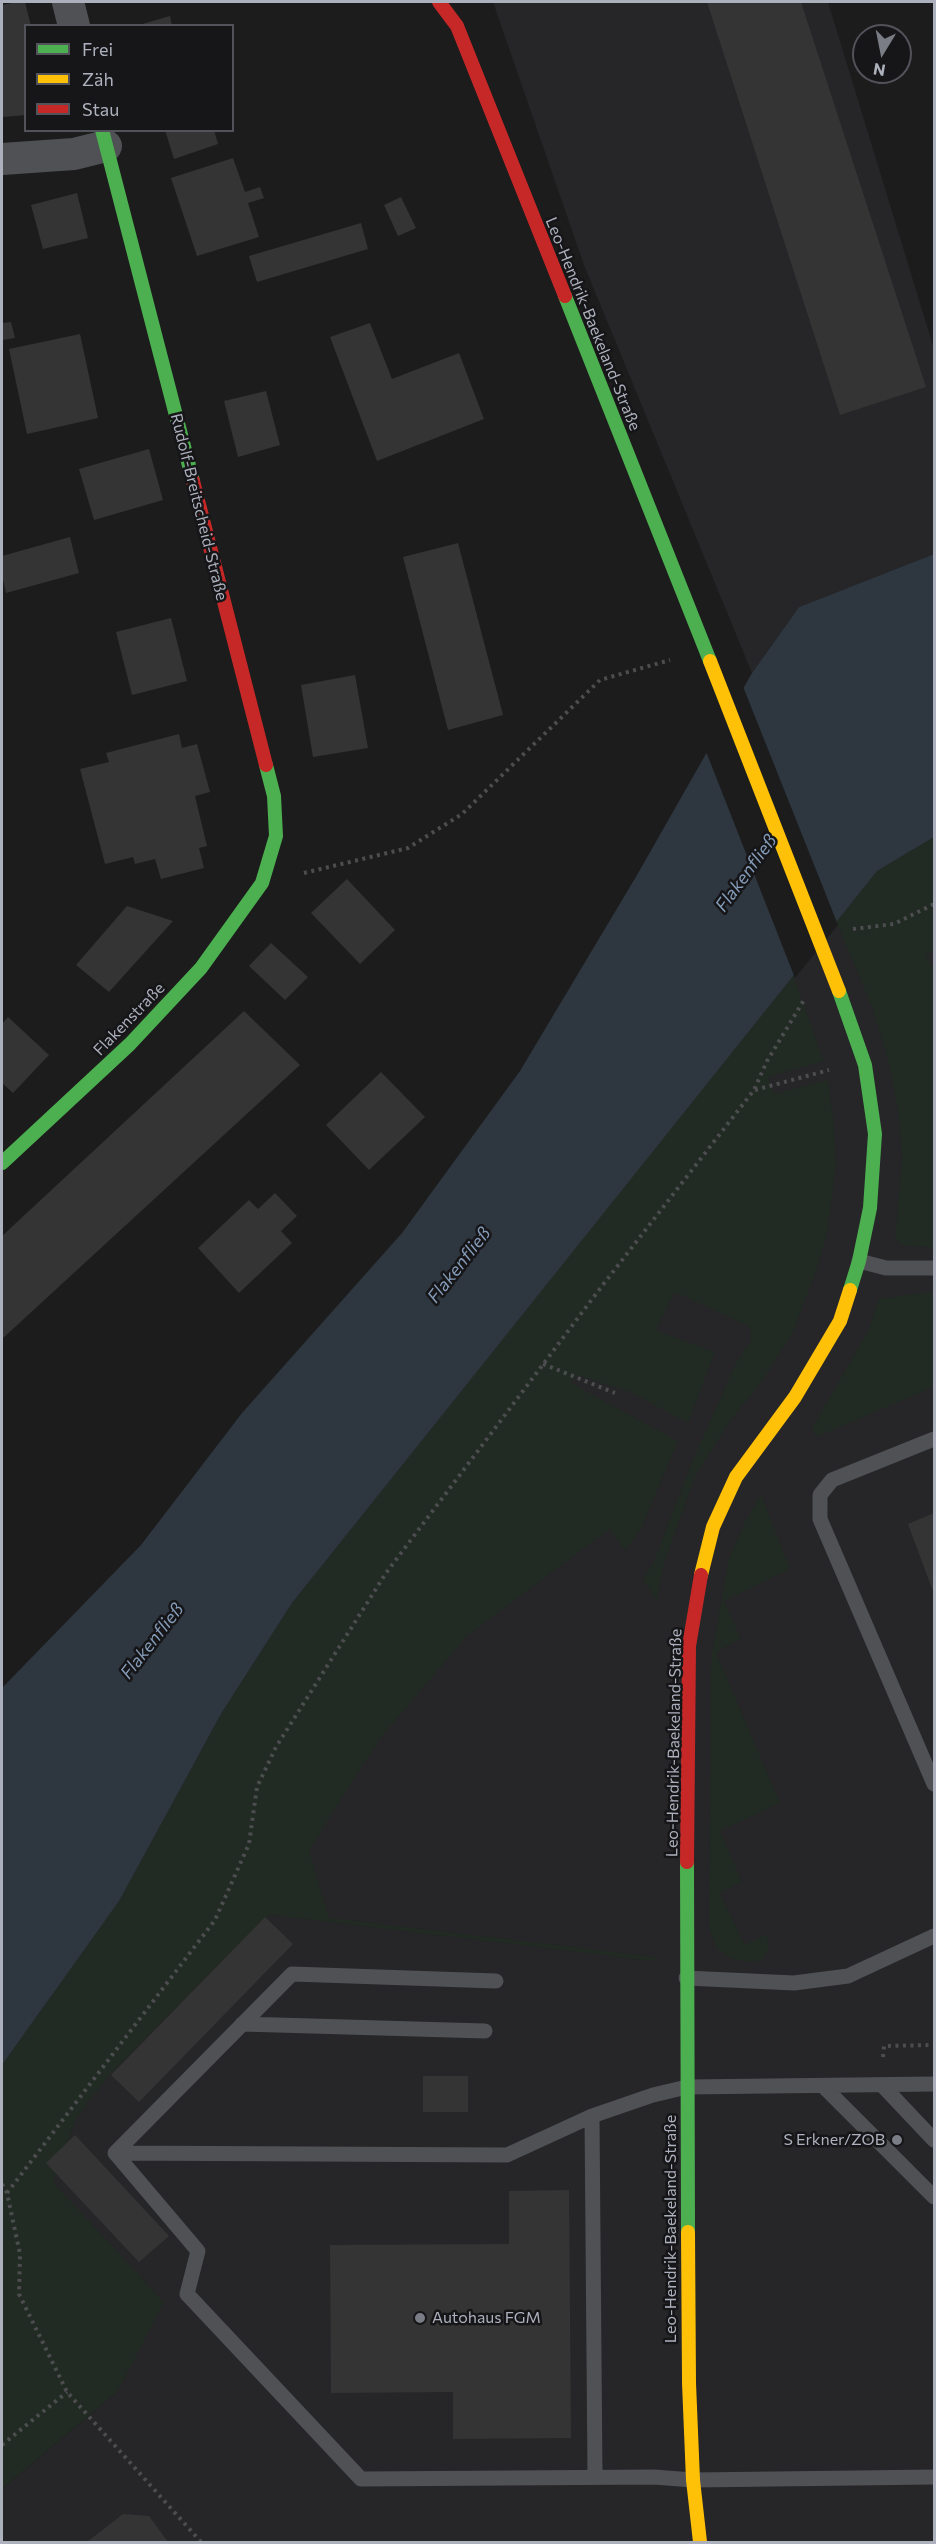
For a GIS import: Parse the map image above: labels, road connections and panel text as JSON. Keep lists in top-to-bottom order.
{
  "streets": {
    "street": ["Leo-Hendrik-Baekeland-Straße", "Rudolf-Breitscheid-Straße", "Flakenstraße"]
  },
  "crossings": [
    ["Rudolf-Breitscheid-Straße", "Flakenstraße"]
  ],
  "water": ["Flakenfließ"],
  "places": ["S Erkner/ZOB", "Autohaus FGM"],
  "legend": ["Frei", "Zäh", "Stau"],
  "north": "bottom"
}
